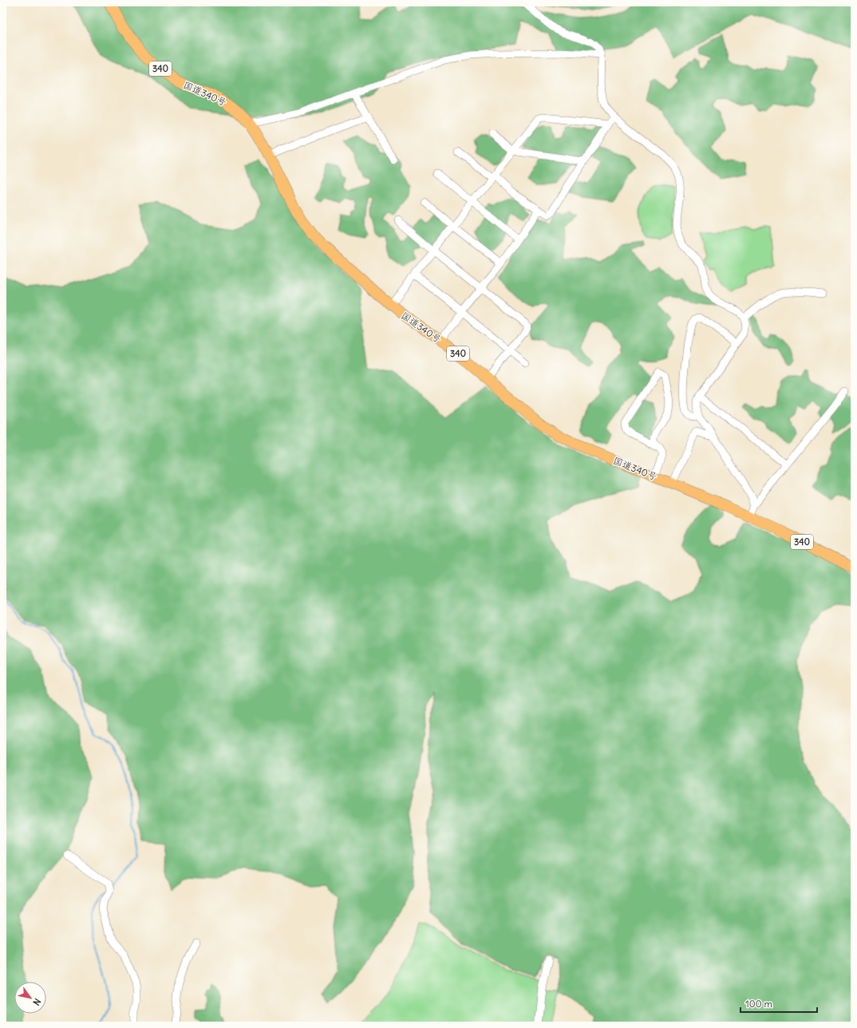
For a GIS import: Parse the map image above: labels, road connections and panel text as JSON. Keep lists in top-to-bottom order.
{
  "streets": {
    "highway": ["340", "国道340号"]
  },
  "scale_bar": "100 m",
  "north": "bottom right"
}
